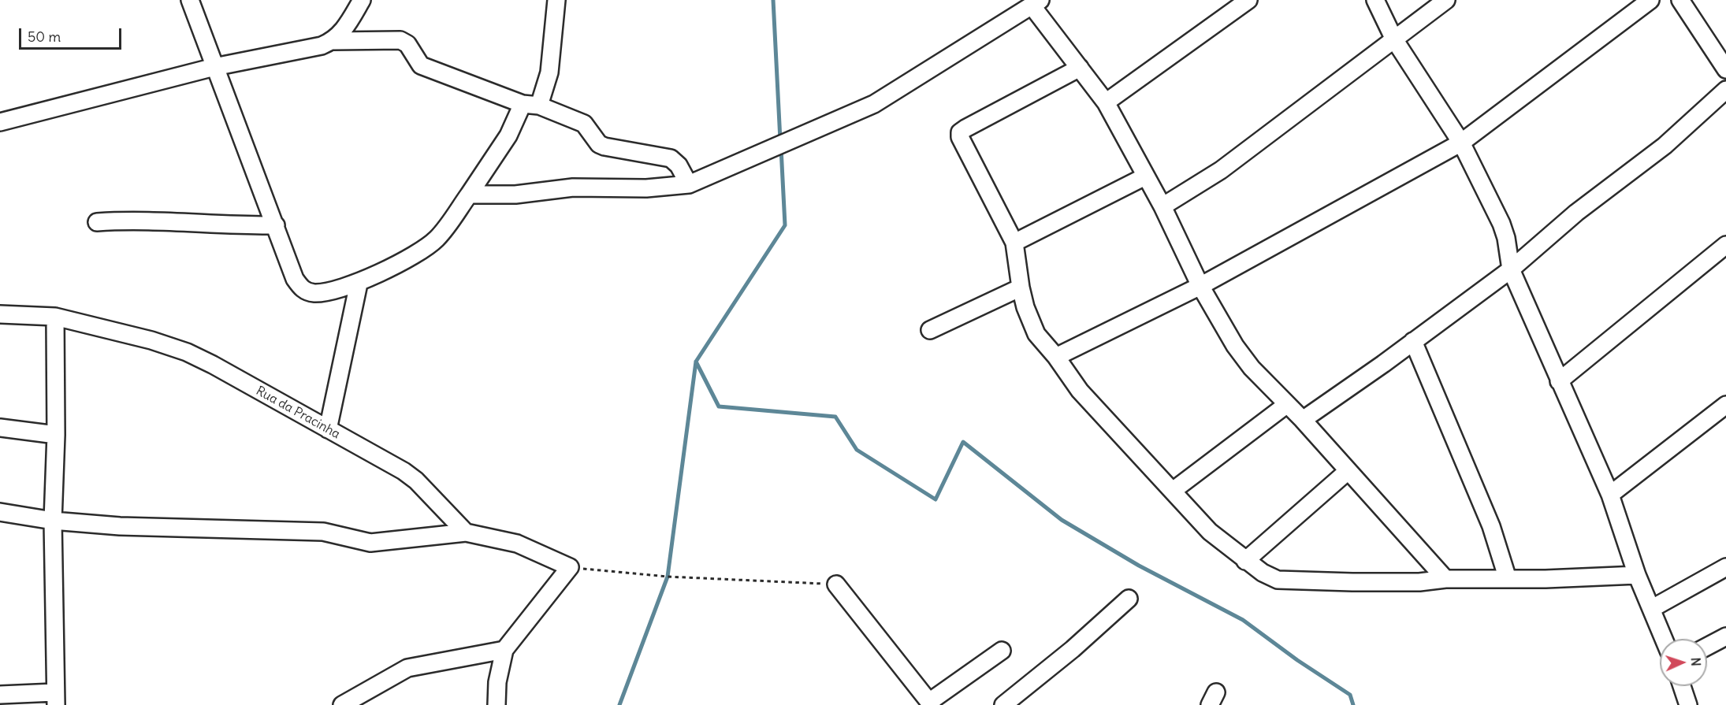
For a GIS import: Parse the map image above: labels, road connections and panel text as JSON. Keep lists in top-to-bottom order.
{
  "streets": {
    "street": ["Rua da Pracinha"]
  },
  "scale_bar": "50 m",
  "north": "right"
}
